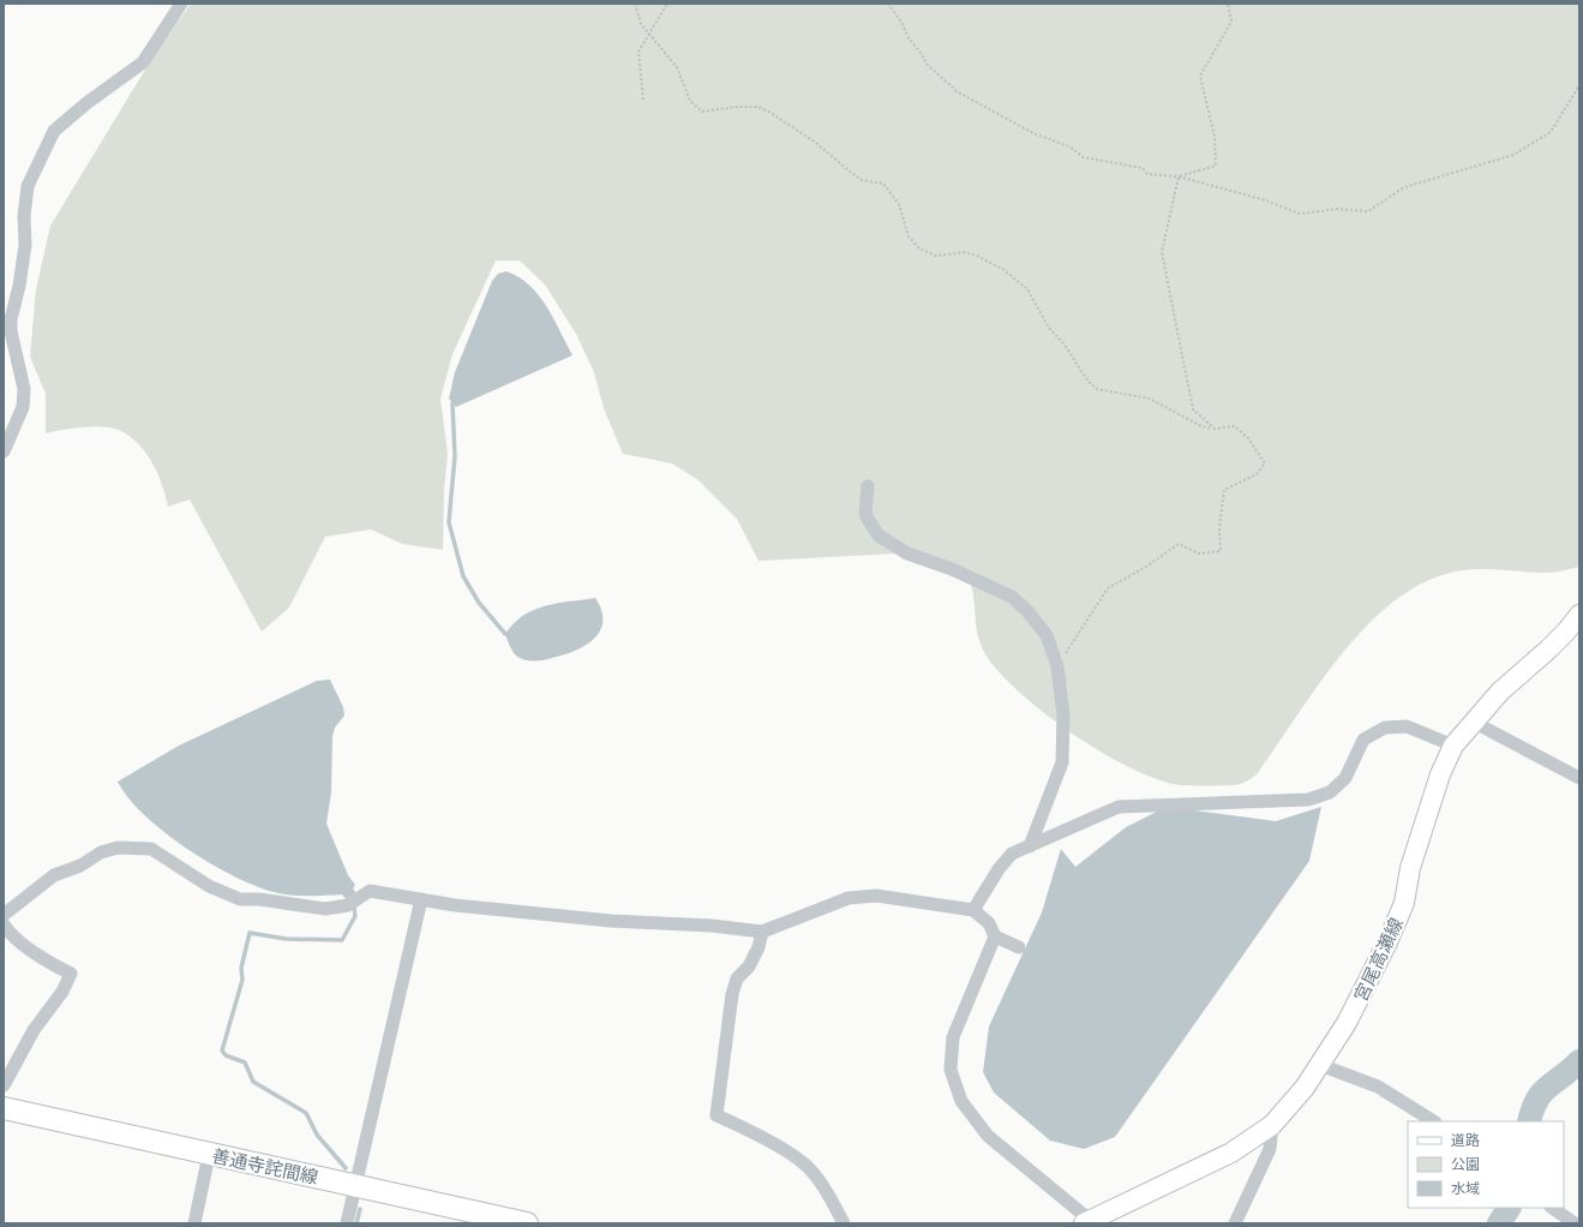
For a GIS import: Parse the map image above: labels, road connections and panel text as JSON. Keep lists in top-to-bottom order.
{
  "streets": {
    "main road": ["宮尾高瀬線", "善通寺詫間線"]
  },
  "legend": ["道路", "公園", "水域"]
}
